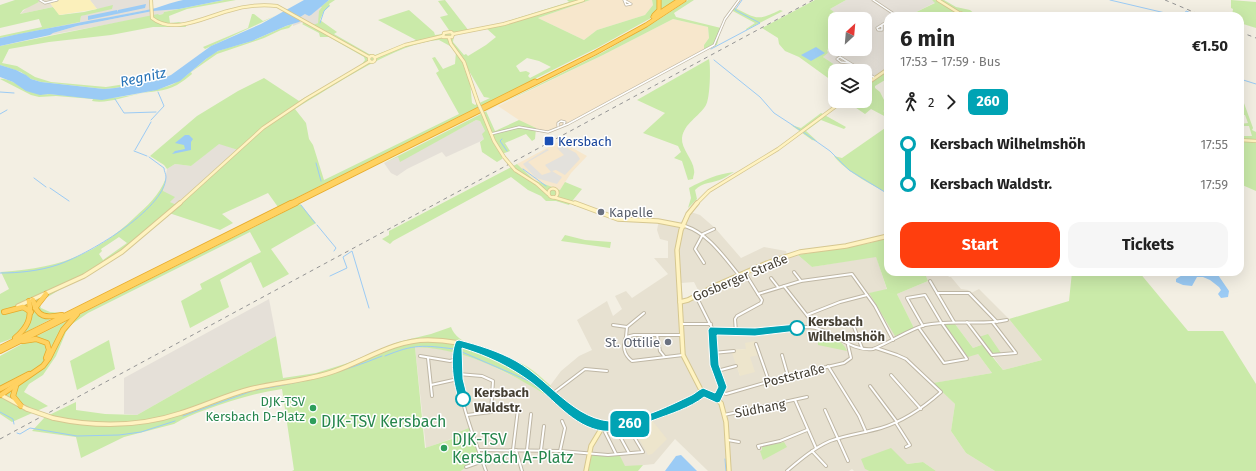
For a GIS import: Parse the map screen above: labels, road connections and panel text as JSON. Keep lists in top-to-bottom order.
{
  "streets": {
    "street": ["Gosberger Straße", "Poststraße", "Südhang"]
  },
  "water": ["Regnitz"],
  "places": {
    "transit": ["Kersbach"],
    "other": [
      "Kapelle",
      "Kersbach Wilhelmshöh",
      "St. Ottilie",
      "Kersbach Waldstr.",
      "DJK-TSV Kersbach D-Platz",
      "DJK-TSV Kersbach",
      "DJK-TSV Kersbach A-Platz"
    ]
  },
  "lines": ["bus line 260"],
  "north": "top right",
  "page": {
    "on_map": "260",
    "heading": ["6 min", "17:53 – 17:59 · Bus", "€1.50"],
    "legs": ["2", "260"],
    "list": [
      {
        "name": "Kersbach Wilhelmshöh",
        "value": "17:55"
      },
      {
        "name": "Kersbach Waldstr.",
        "value": "17:59"
      }
    ],
    "buttons": ["Start", "Tickets"]
  }
}
